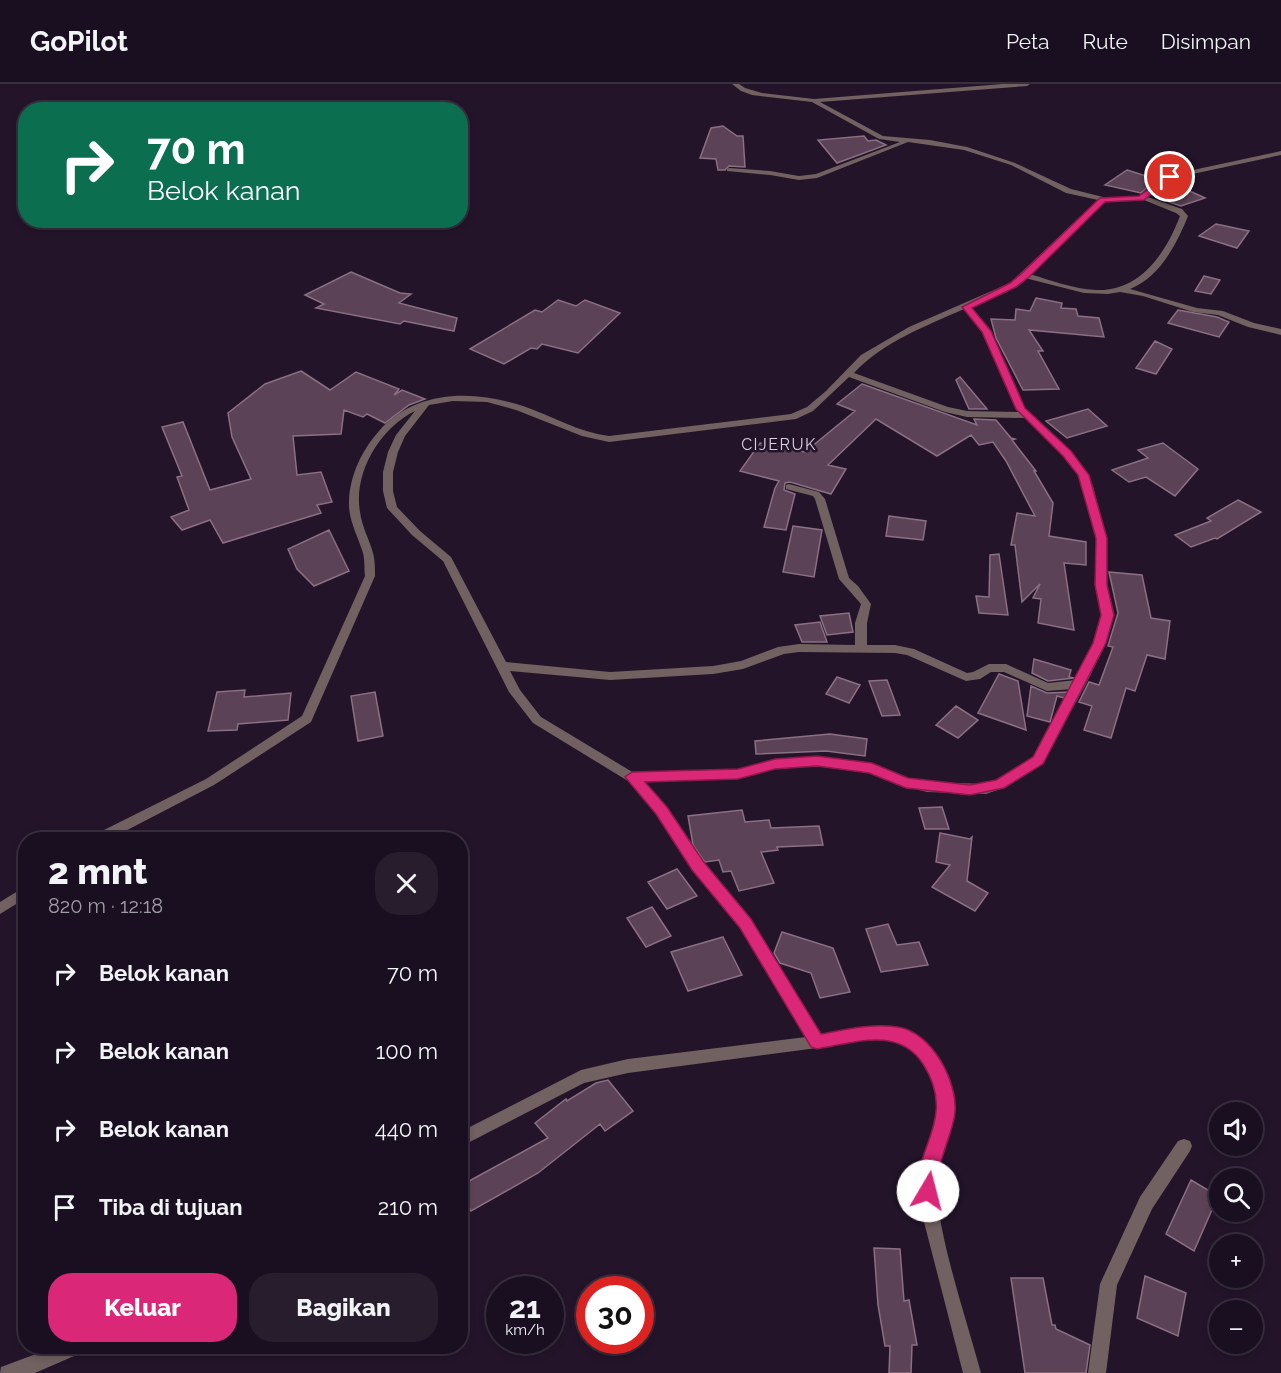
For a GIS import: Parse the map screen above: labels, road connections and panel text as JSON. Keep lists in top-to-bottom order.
{
  "districts": ["CIJERUK"],
  "page": {
    "header": "GoPilot",
    "nav": ["Peta", "Rute", "Disimpan"],
    "turn": ["70 m", "Belok kanan"],
    "heading": ["2 mnt", "820 m · 12:18"],
    "list": [
      {
        "name": "Belok kanan",
        "value": "70 m"
      },
      {
        "name": "Belok kanan",
        "value": "100 m"
      },
      {
        "name": "Belok kanan",
        "value": "440 m"
      },
      {
        "name": "Tiba di tujuan",
        "value": "210 m"
      }
    ],
    "map_buttons": ["+", "−"],
    "buttons": ["Keluar", "Bagikan"],
    "speed": "21 km/h",
    "limit": "30"
  }
}
